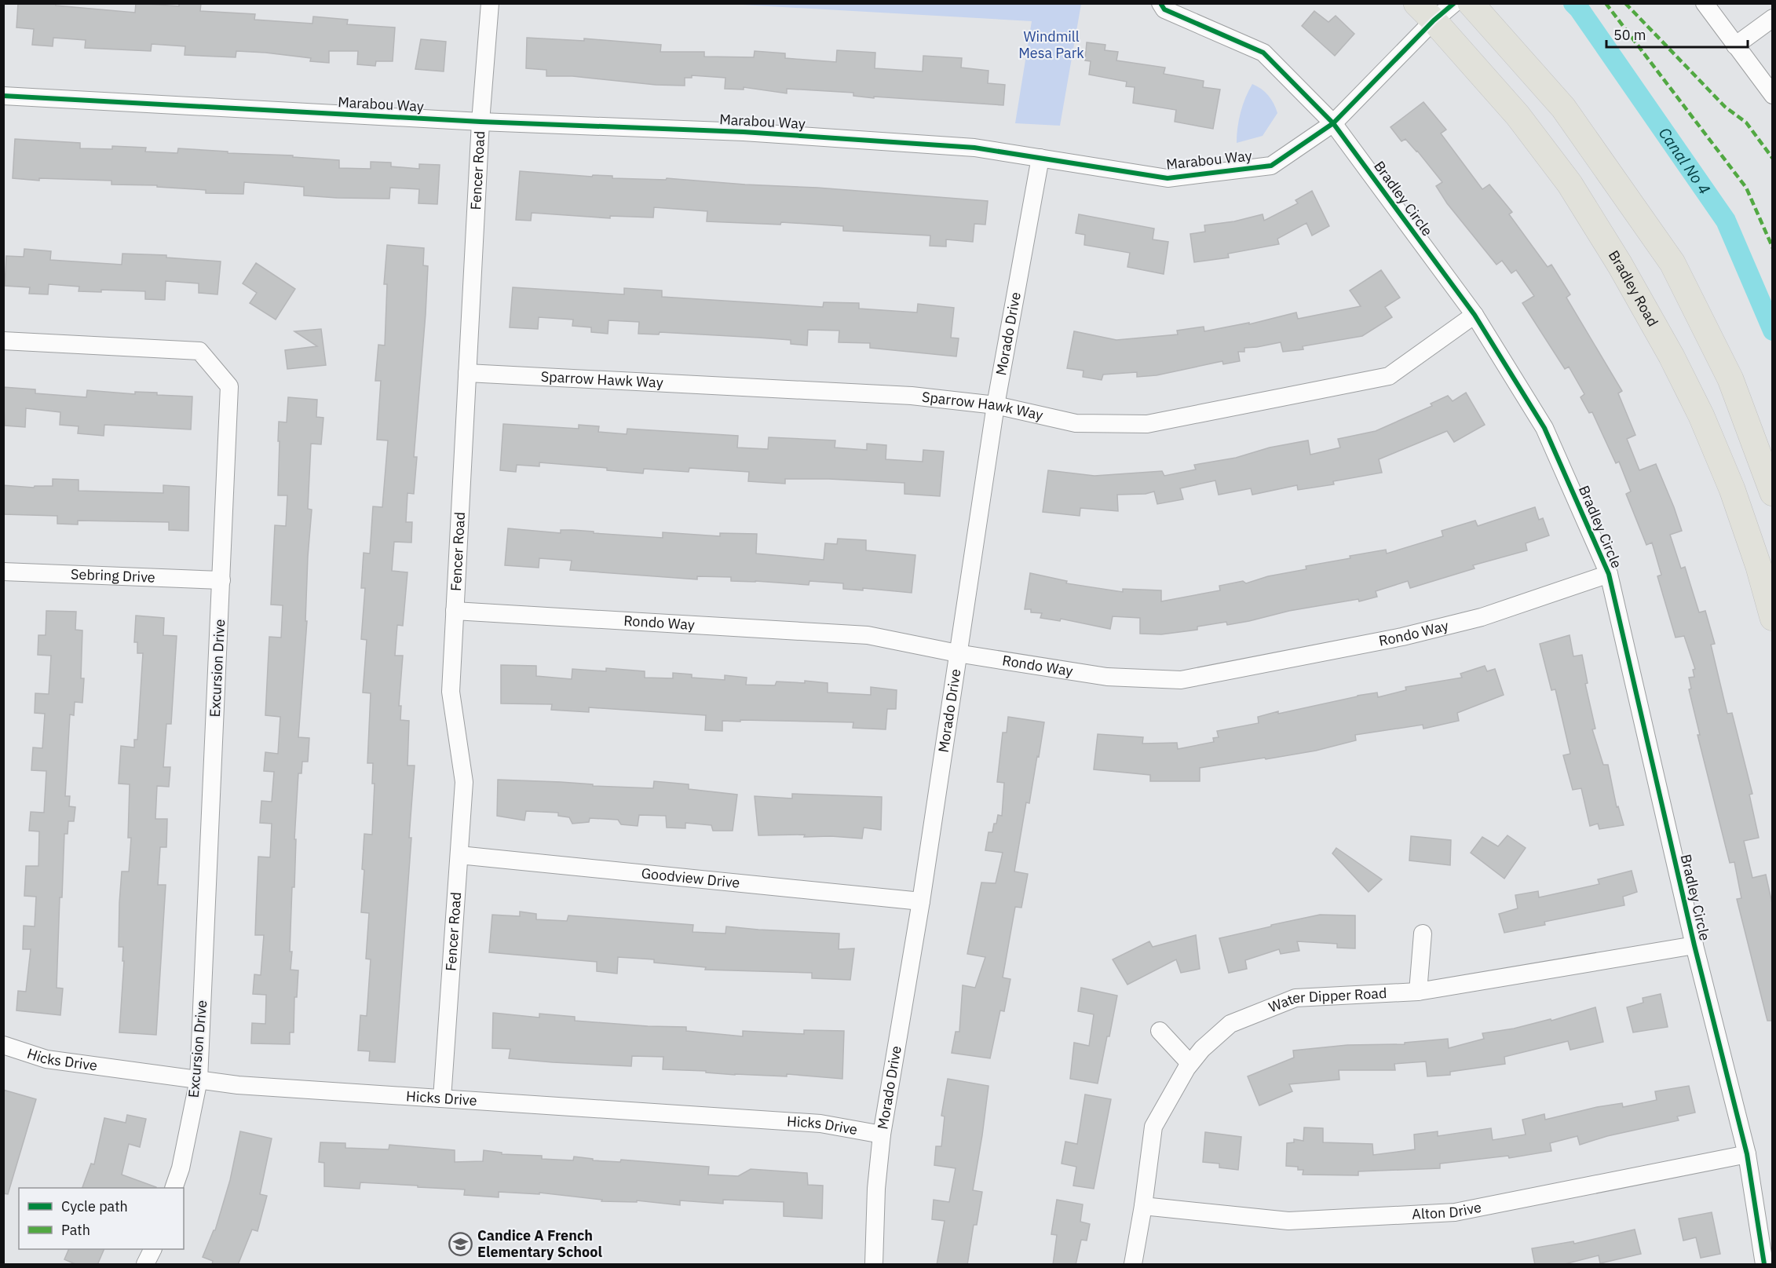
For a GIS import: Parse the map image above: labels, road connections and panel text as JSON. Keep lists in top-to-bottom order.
{
  "streets": {
    "main road": ["Bradley Road"],
    "street": [
      "Marabou Way",
      "Fencer Road",
      "Bradley Circle",
      "Morado Drive",
      "Sparrow Hawk Way",
      "Sebring Drive",
      "Rondo Way",
      "Excursion Drive",
      "Goodview Drive",
      "Water Dipper Road",
      "Hicks Drive",
      "Alton Drive"
    ]
  },
  "crossings": [
    ["Marabou Way", "Fencer Road"],
    ["Marabou Way", "Bradley Circle"],
    ["Marabou Way", "Bradley Road"],
    ["Marabou Way", "Morado Drive"],
    ["Fencer Road", "Sparrow Hawk Way"],
    ["Fencer Road", "Rondo Way"],
    ["Fencer Road", "Goodview Drive"],
    ["Fencer Road", "Hicks Drive"],
    ["Bradley Circle", "Sparrow Hawk Way"],
    ["Bradley Circle", "Rondo Way"],
    ["Bradley Circle", "Water Dipper Road"],
    ["Bradley Circle", "Alton Drive"],
    ["Morado Drive", "Sparrow Hawk Way"],
    ["Morado Drive", "Rondo Way"],
    ["Morado Drive", "Goodview Drive"],
    ["Morado Drive", "Hicks Drive"],
    ["Sebring Drive", "Excursion Drive"],
    ["Excursion Drive", "Hicks Drive"],
    ["Water Dipper Road", "Alton Drive"]
  ],
  "water": ["Canal No 4"],
  "parks": ["Windmill Mesa Park"],
  "places": {
    "school or university": ["Candice A French Elementary School"]
  },
  "legend": ["Cycle path", "Path"],
  "scale_bar": "50 m"
}
